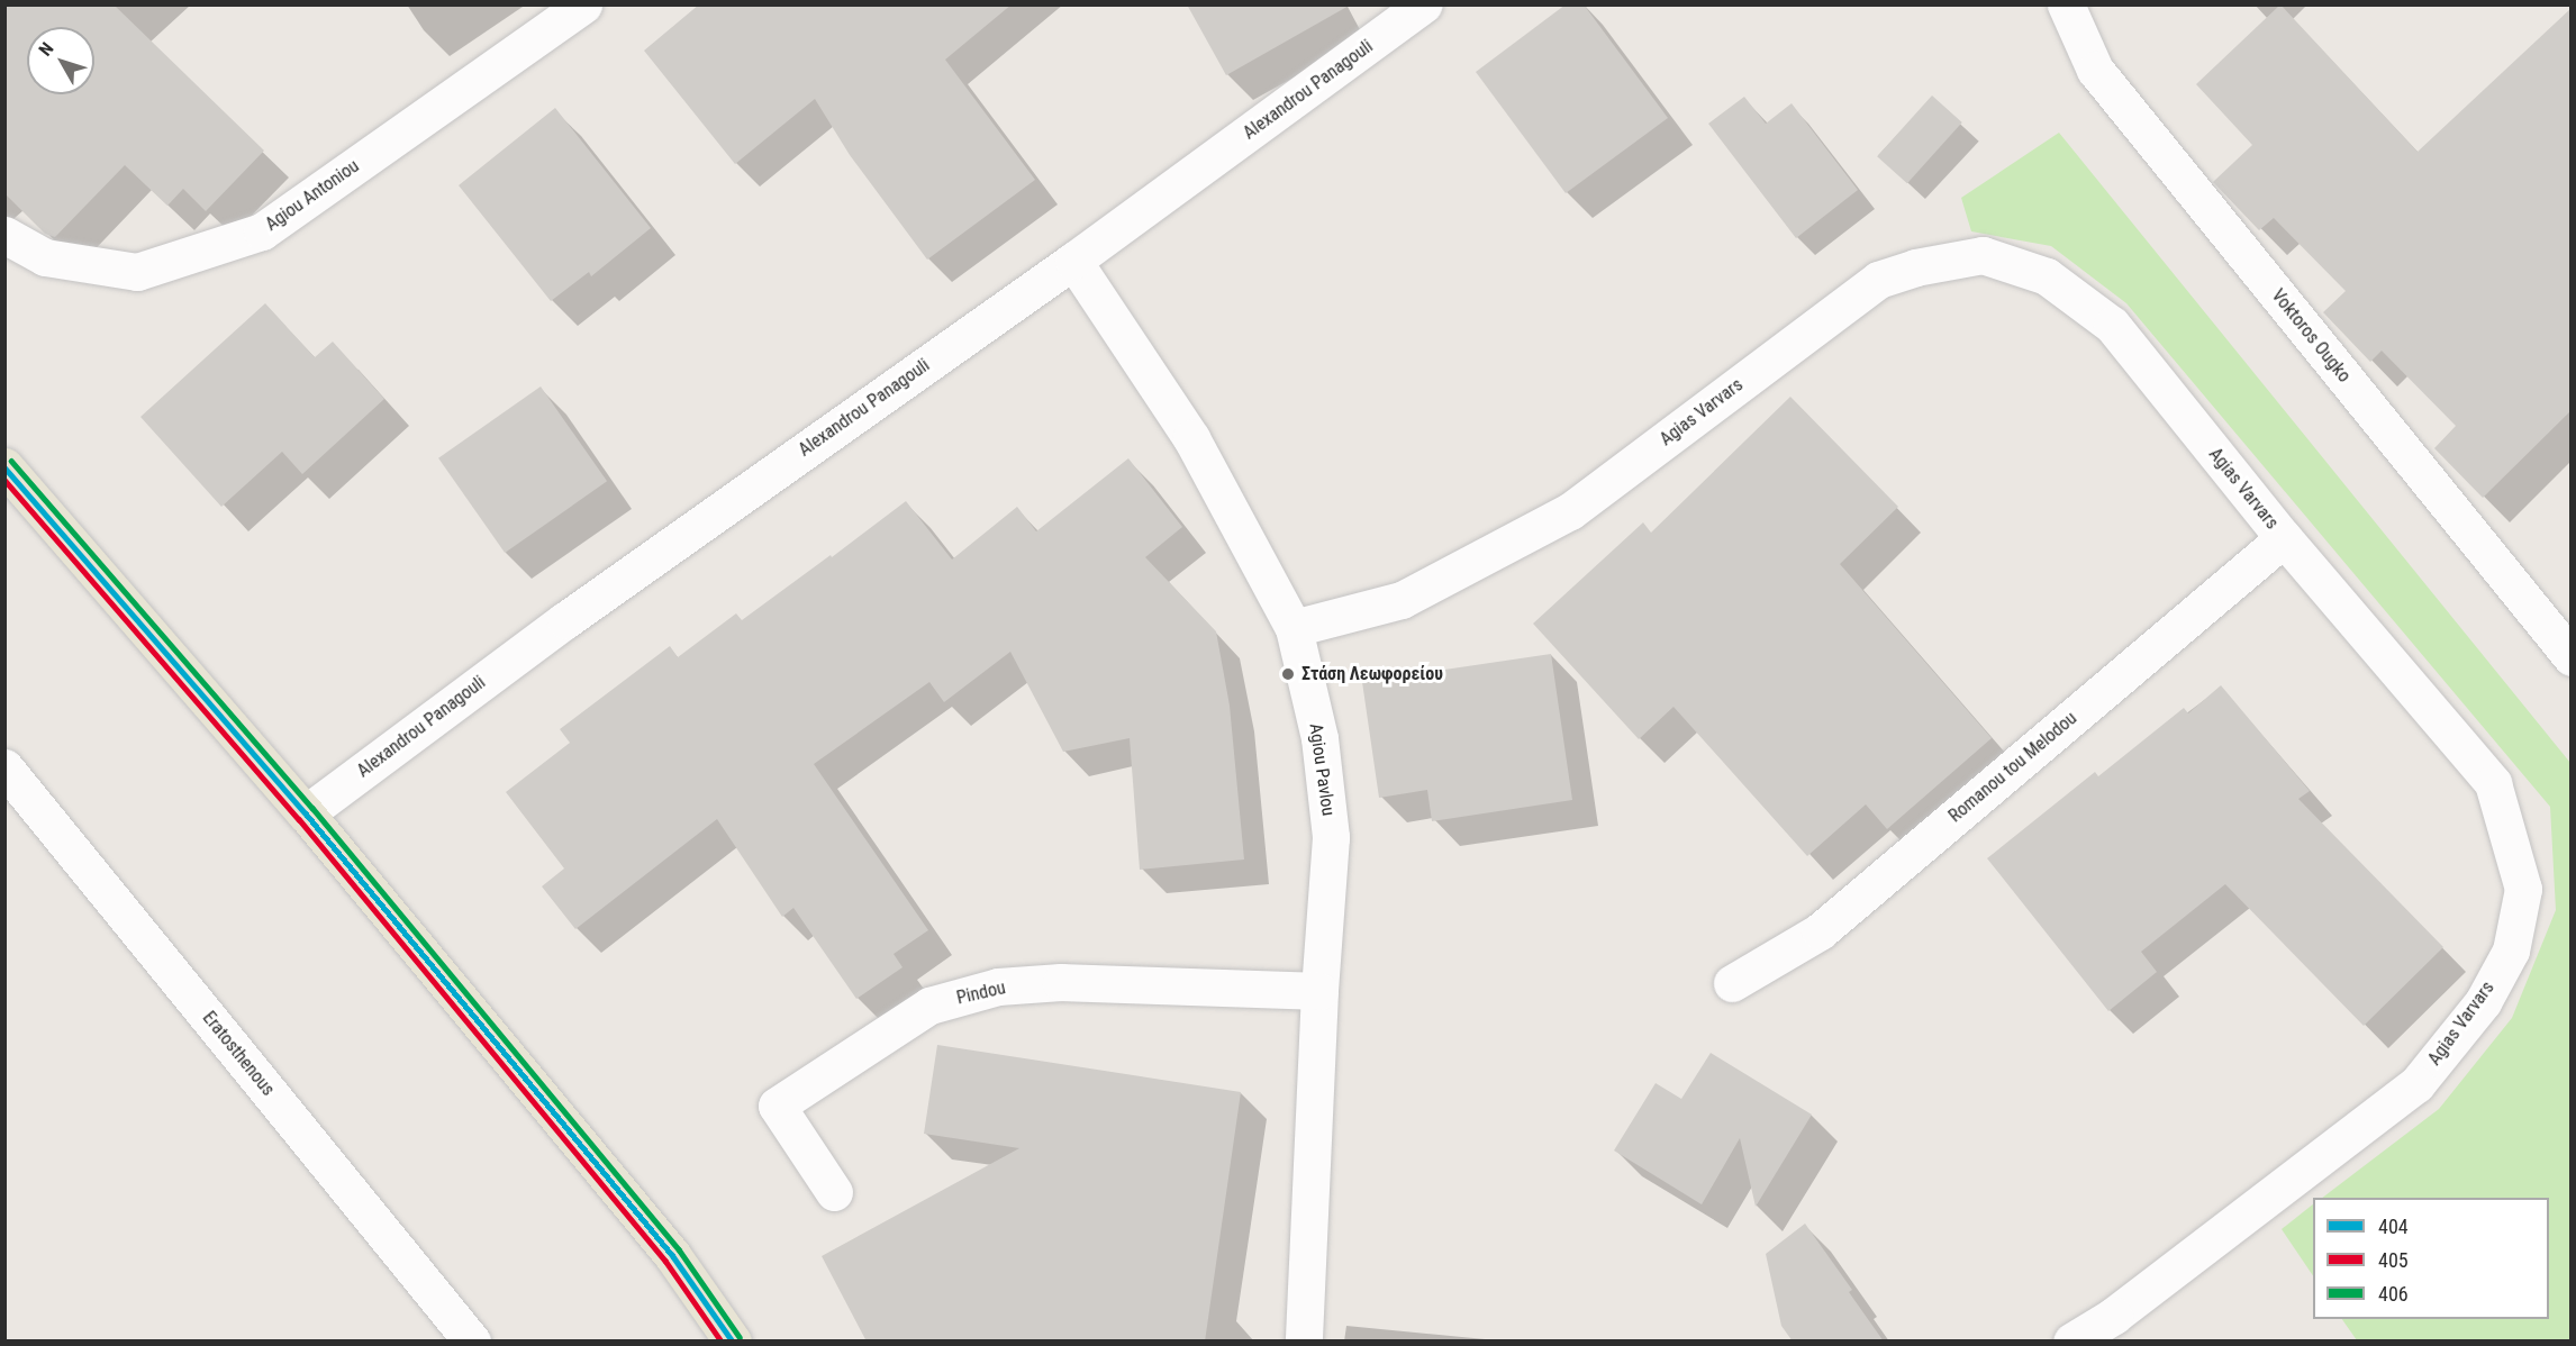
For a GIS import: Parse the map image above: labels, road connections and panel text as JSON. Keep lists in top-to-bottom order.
{
  "streets": {
    "street": [
      "Alexandrou Panagouli",
      "Agiou Antoniou",
      "Voktoros Ougko",
      "Agias Varvars",
      "Romanou tou Melodou",
      "Agiou Pavlou",
      "Pindou",
      "Eratosthenous"
    ]
  },
  "crossings": [
    ["Alexandrou Panagouli", "Agiou Pavlou"],
    ["Agias Varvars", "Romanou tou Melodou"],
    ["Agias Varvars", "Agiou Pavlou"],
    ["Agiou Pavlou", "Pindou"]
  ],
  "places": ["Στάση Λεωφορείου"],
  "lines": ["transit line 406", "transit line 404", "transit line 405"],
  "legend": ["404", "405", "406"],
  "north": "top left"
}
